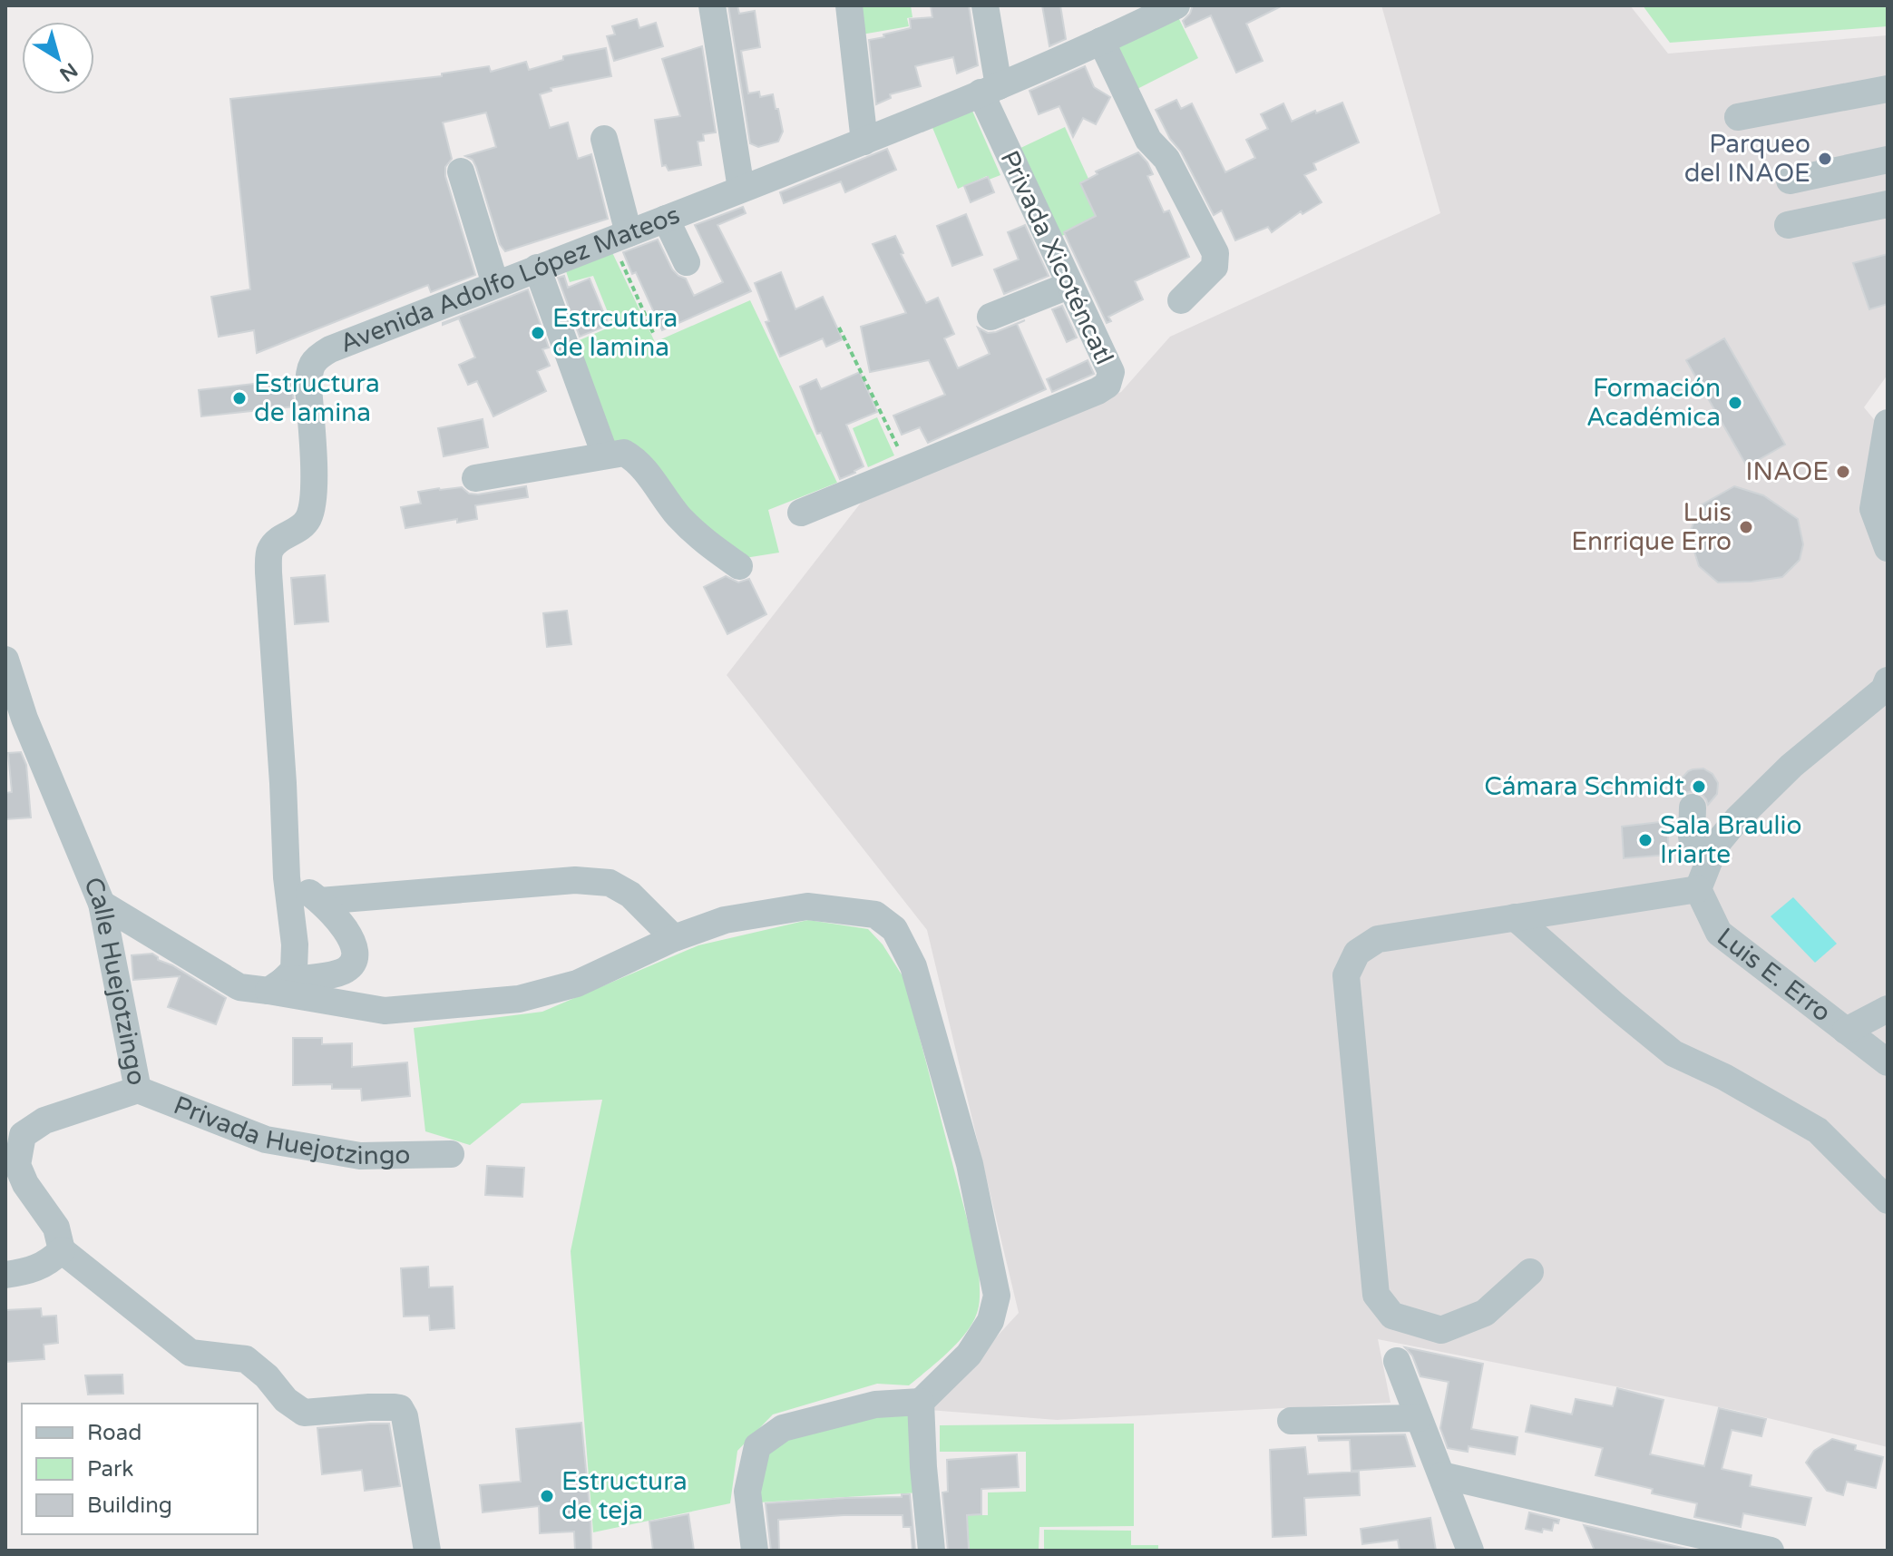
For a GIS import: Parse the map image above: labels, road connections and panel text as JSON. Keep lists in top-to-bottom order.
{
  "streets": {
    "street": [
      "Privada Xicoténcatl",
      "Avenida Adolfo López Mateos",
      "Luis E. Erro",
      "Calle Huejotzingo",
      "Privada Huejotzingo"
    ]
  },
  "crossings": [
    ["Privada Xicoténcatl", "Avenida Adolfo López Mateos"],
    ["Calle Huejotzingo", "Privada Huejotzingo"]
  ],
  "places": [
    "Parqueo del INAOE",
    "Estrcutura de lamina",
    "Estructura de lamina",
    "Formación Académica",
    "INAOE",
    "Luis Enrrique Erro",
    "Cámara Schmidt",
    "Sala Braulio Iriarte",
    "Estructura de teja"
  ],
  "legend": ["Road", "Park", "Building"],
  "north": "bottom right"
}
